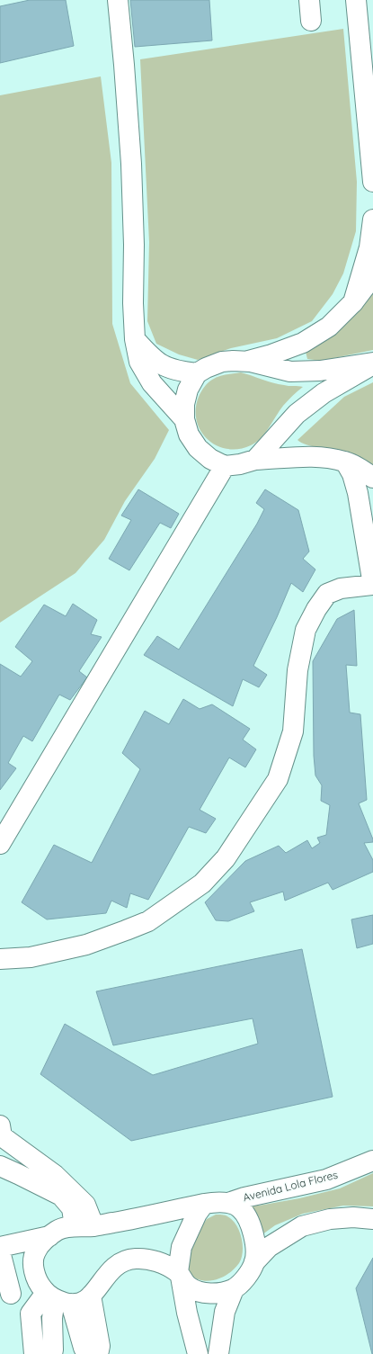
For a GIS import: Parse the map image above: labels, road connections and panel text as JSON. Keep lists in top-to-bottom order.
{
  "streets": {
    "main road": ["Avenida Lola Flores"]
  }
}
